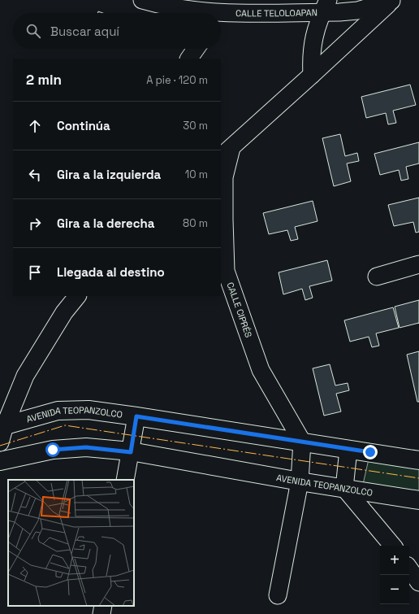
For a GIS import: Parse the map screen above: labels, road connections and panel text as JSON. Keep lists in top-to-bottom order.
{
  "streets": {
    "main road": ["AVENIDA TEOPANZOLCO"],
    "street": ["CALLE TELOLOAPAN", "CALLE CIPRÉS"]
  },
  "crossings": [
    ["CALLE CIPRÉS", "AVENIDA TEOPANZOLCO"]
  ],
  "page": {
    "search": "Buscar aquí",
    "heading": ["2 min", "A pie · 120 m"],
    "list": [
      ["Continúa", "30 m"],
      ["Gira a la izquierda", "10 m"],
      ["Gira a la derecha", "80 m"],
      "Llegada al destino"
    ],
    "map_buttons": ["+", "−"]
  }
}
